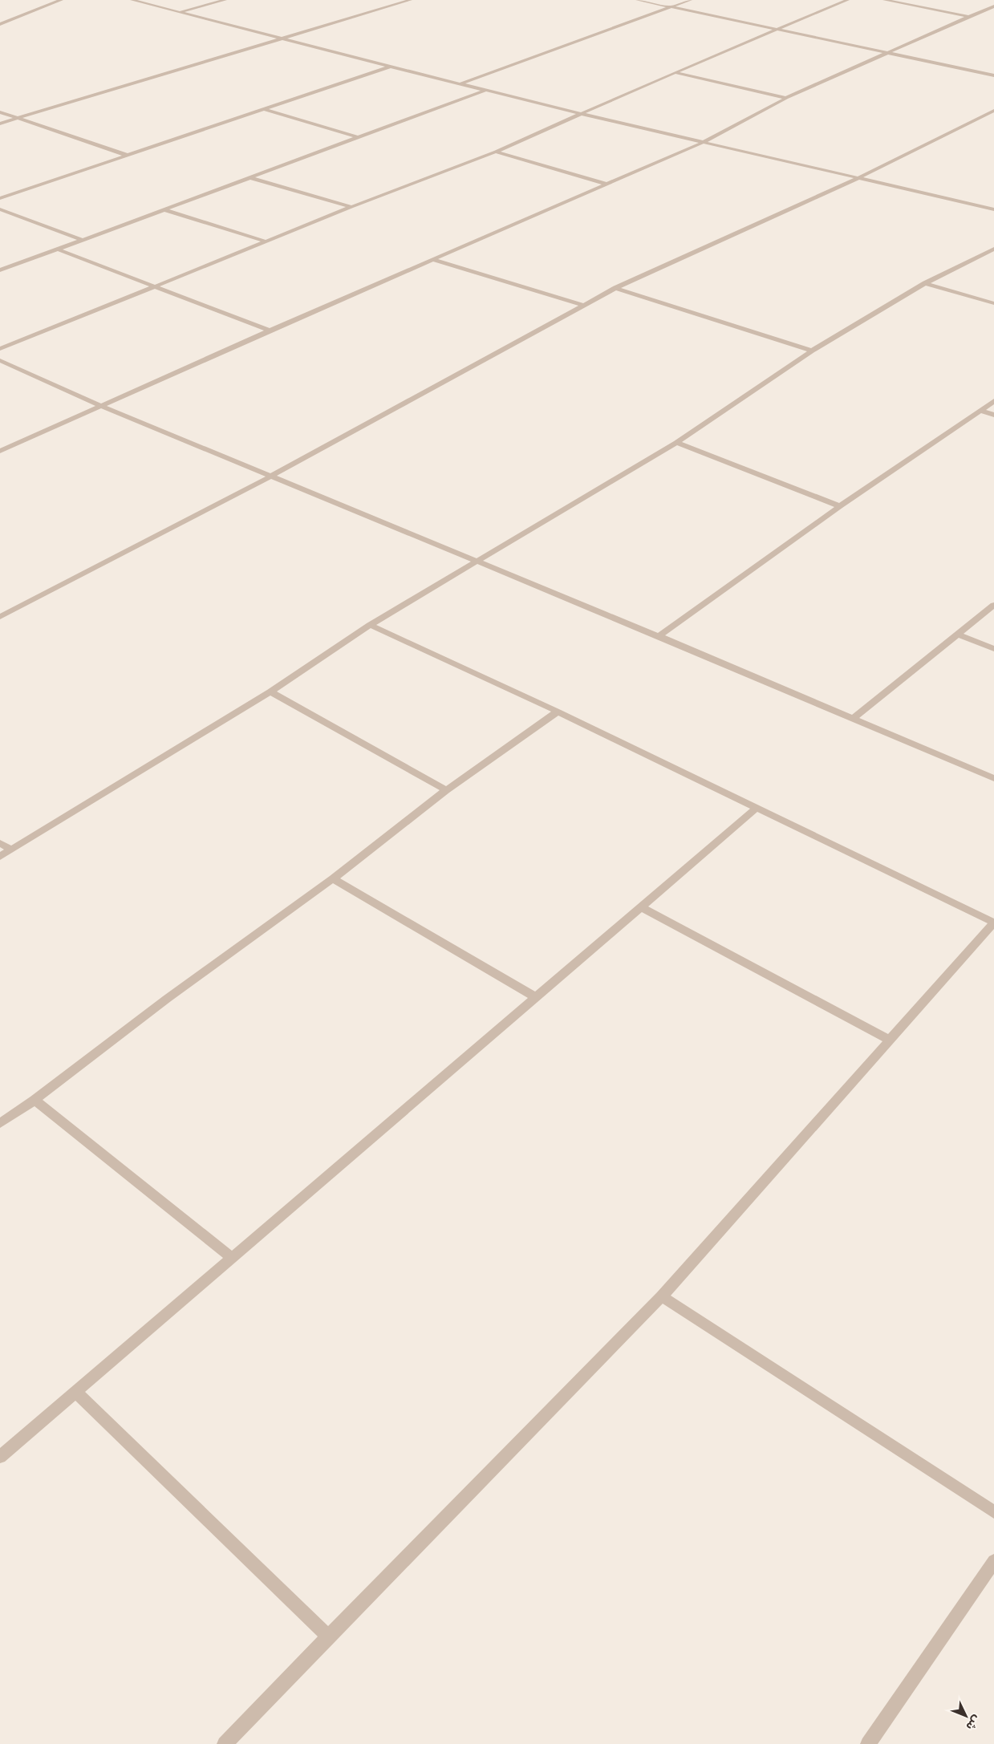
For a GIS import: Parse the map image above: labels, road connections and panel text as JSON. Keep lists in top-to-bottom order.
{
  "north": "bottom right"
}
